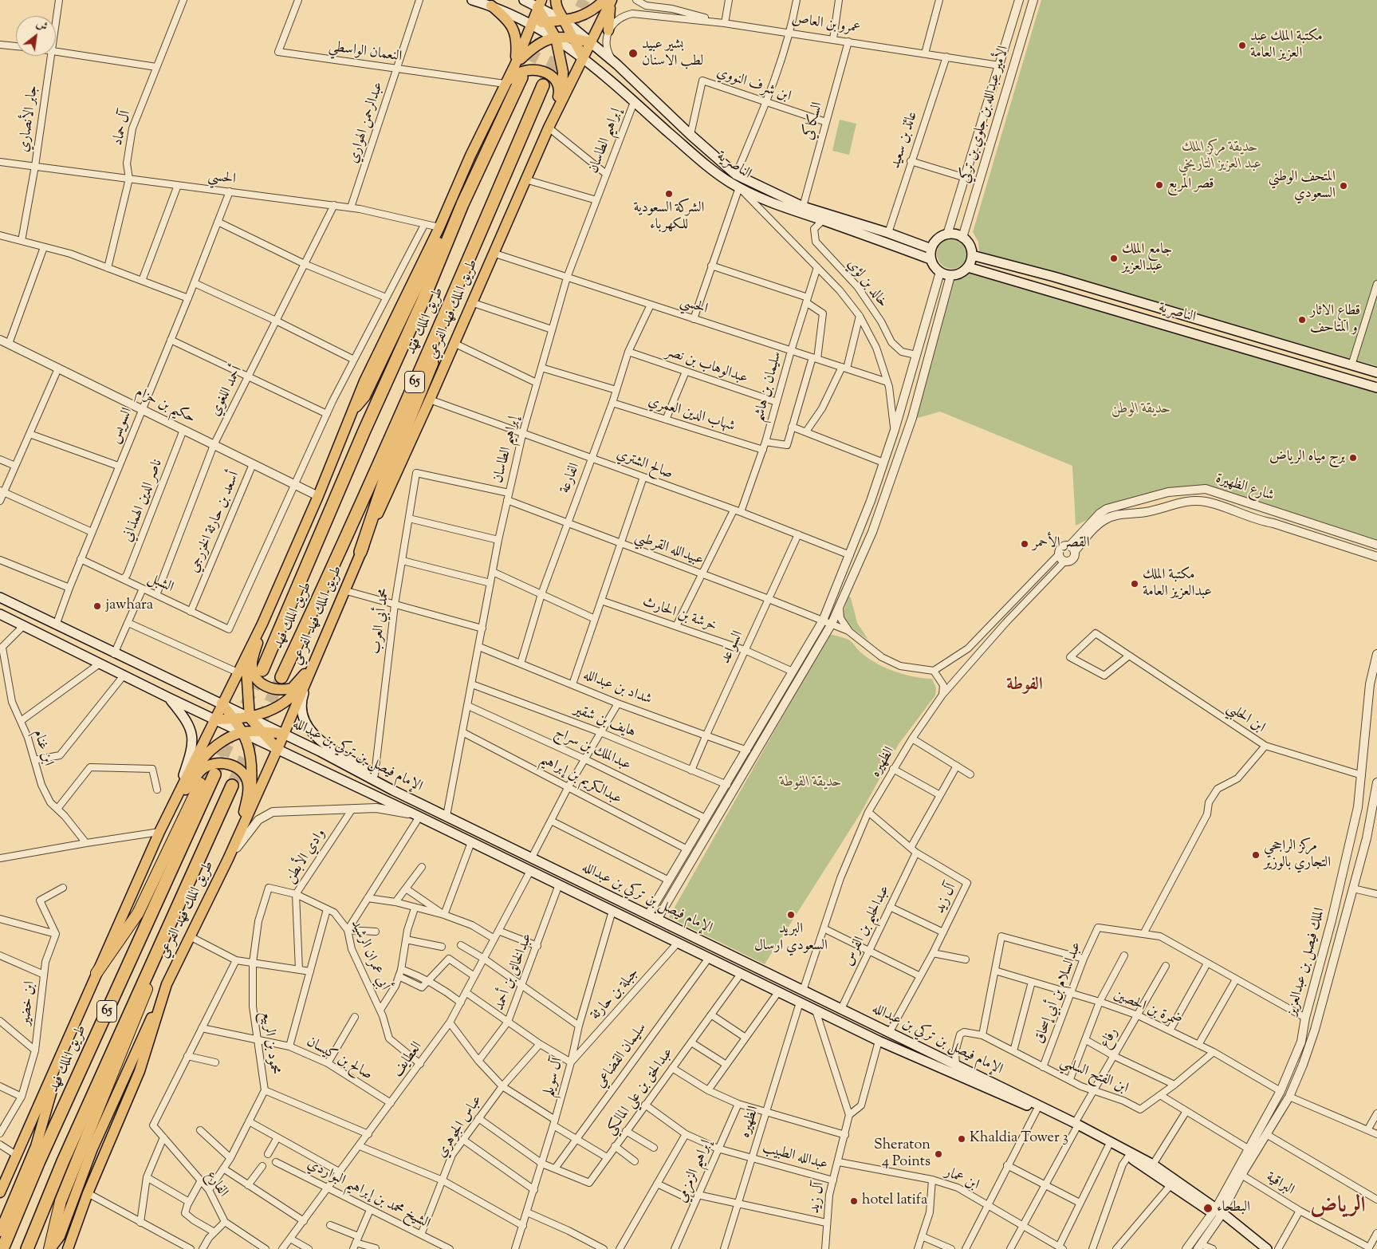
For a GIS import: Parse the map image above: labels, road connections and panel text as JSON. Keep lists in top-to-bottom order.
{
  "streets": {
    "highway": ["طريق الملك فهد", "65"],
    "main road": ["الناصرية", "طريق الملك فهد الفرعي", "الإمام فيصل بن تركي بن عبدالله"],
    "street": [
      "عمرو بن العاص",
      "النعمان الواسطي",
      "ابن شرف النووي",
      "الأمير عبدالله بن جلوي بن تركي",
      "جابر الأنصاري",
      "السكاكي",
      "عبدالرحمن الهواري",
      "آل حماد",
      "عائذ بن سعيد",
      "إبراهيم الطاسان",
      "الحسي",
      "خالد بن لؤي",
      "عبدالوهاب بن نصر",
      "سليمان بن هاشم",
      "أحمد اللغوي",
      "حكيم بن حزام",
      "شهاب الدين العمري",
      "السويس",
      "صالح الشتري",
      "الفارعة",
      "شارع الظهيرة",
      "ناصر الدين الهمذاني",
      "أسعد بن حارثة الخزرجي",
      "عبيدالله القرطبي",
      "الشبل",
      "خرشة بن الحارث",
      "محمد أبي العرب",
      "السواعد",
      "شداد بن عبدالله",
      "ابن الحلبي",
      "هايف بن شقير",
      "ابن غنام",
      "عبدالملك بن سراج",
      "الظهيره",
      "عبدالكريم بن إبراهيم",
      "وادي الأبطن",
      "آل زيد",
      "عبدالحليم بن الفرس",
      "أبي عمران الرشيد",
      "الملك فيصل بن عبدالعزيز",
      "عبدالخالق بن أحمد",
      "عبدالسلام بن أبي إسحاق",
      "جبلة بن حارثة",
      "ابن خضير",
      "ضمرة بن الحصين",
      "رفاع",
      "محمود بن الربيع",
      "سليمان القضاعي",
      "صالح بن كيسان",
      "العطايف",
      "ابن الفتح السلمي",
      "آل سويلم",
      "عبدالحق بن علي المالكي",
      "عباس الجوهري",
      "عبدالله الطبيب",
      "إبراهيم الزمزمي",
      "ابن عمار",
      "الفارع",
      "البراقية",
      "الشيخ محمد بن إبراهيم البواردي"
    ]
  },
  "crossings": [
    ["عمرو بن العاص", "الأمير عبدالله بن جلوي بن تركي"],
    ["عمرو بن العاص", "السكاكي"],
    ["عمرو بن العاص", "عائذ بن سعيد"],
    ["النعمان الواسطي", "عبدالرحمن الهواري"],
    ["ابن شرف النووي", "السكاكي"],
    ["ابن شرف النووي", "الناصرية"],
    ["الأمير عبدالله بن جلوي بن تركي", "الناصرية"],
    ["جابر الأنصاري", "الحسي"],
    ["السكاكي", "الناصرية"],
    ["عبدالرحمن الهواري", "الحسي"],
    ["آل حماد", "الحسي"],
    ["عائذ بن سعيد", "الناصرية"],
    ["إبراهيم الطاسان", "الناصرية"],
    ["إبراهيم الطاسان", "الحسي"],
    ["إبراهيم الطاسان", "صالح الشتري"],
    ["إبراهيم الطاسان", "عبيدالله القرطبي"],
    ["إبراهيم الطاسان", "محمد أبي العرب"],
    ["إبراهيم الطاسان", "شداد بن عبدالله"],
    ["إبراهيم الطاسان", "هايف بن شقير"],
    ["إبراهيم الطاسان", "عبدالملك بن سراج"],
    ["إبراهيم الطاسان", "الإمام فيصل بن تركي بن عبدالله"],
    ["إبراهيم الطاسان", "عبدالكريم بن إبراهيم"],
    ["الناصرية", "خالد بن لؤي"],
    ["الناصرية", "طريق الملك فهد الفرعي"],
    ["الحسي", "خالد بن لؤي"],
    ["الحسي", "طريق الملك فهد الفرعي"],
    ["الحسي", "سليمان بن هاشم"],
    ["الحسي", "أحمد اللغوي"],
    ["الحسي", "السويس"],
    ["الحسي", "الفارعة"],
    ["طريق الملك فهد الفرعي", "صالح الشتري"],
    ["طريق الملك فهد الفرعي", "الإمام فيصل بن تركي بن عبدالله"],
    ["عبدالوهاب بن نصر", "سليمان بن هاشم"],
    ["عبدالوهاب بن نصر", "الفارعة"],
    ["سليمان بن هاشم", "شهاب الدين العمري"],
    ["سليمان بن هاشم", "صالح الشتري"],
    ["سليمان بن هاشم", "عبيدالله القرطبي"],
    ["سليمان بن هاشم", "خرشة بن الحارث"],
    ["أحمد اللغوي", "حكيم بن حزام"],
    ["أحمد اللغوي", "الشبل"],
    ["حكيم بن حزام", "السويس"],
    ["حكيم بن حزام", "ناصر الدين الهمذاني"],
    ["حكيم بن حزام", "أسعد بن حارثة الخزرجي"],
    ["حكيم بن حزام", "الشبل"],
    ["شهاب الدين العمري", "الفارعة"],
    ["السويس", "الشبل"],
    ["السويس", "الإمام فيصل بن تركي بن عبدالله"],
    ["صالح الشتري", "الفارعة"],
    ["صالح الشتري", "السواعد"],
    ["الفارعة", "عبيدالله القرطبي"],
    ["الفارعة", "شداد بن عبدالله"],
    ["شارع الظهيرة", "الظهيره"],
    ["ناصر الدين الهمذاني", "الشبل"],
    ["أسعد بن حارثة الخزرجي", "الشبل"],
    ["عبيدالله القرطبي", "السواعد"],
    ["خرشة بن الحارث", "السواعد"],
    ["السواعد", "شداد بن عبدالله"],
    ["السواعد", "هايف بن شقير"],
    ["ابن الحلبي", "الملك فيصل بن عبدالعزيز"],
    ["الإمام فيصل بن تركي بن عبدالله", "الظهيره"],
    ["الإمام فيصل بن تركي بن عبدالله", "آل زيد"],
    ["الإمام فيصل بن تركي بن عبدالله", "عبدالحليم بن الفرس"],
    ["الإمام فيصل بن تركي بن عبدالله", "الملك فيصل بن عبدالعزيز"],
    ["الإمام فيصل بن تركي بن عبدالله", "عبدالخالق بن أحمد"],
    ["الإمام فيصل بن تركي بن عبدالله", "جبلة بن حارثة"],
    ["الإمام فيصل بن تركي بن عبدالله", "رفاع"],
    ["الإمام فيصل بن تركي بن عبدالله", "سليمان القضاعي"],
    ["الإمام فيصل بن تركي بن عبدالله", "العطايف"],
    ["الإمام فيصل بن تركي بن عبدالله", "ابن الفتح السلمي"],
    ["الإمام فيصل بن تركي بن عبدالله", "آل سويلم"],
    ["الإمام فيصل بن تركي بن عبدالله", "عبدالحق بن علي المالكي"],
    ["الظهيره", "آل زيد"],
    ["الظهيره", "عبدالله الطبيب"],
    ["وادي الأبطن", "أبي عمران الرشيد"],
    ["آل زيد", "عبدالحليم بن الفرس"],
    ["آل زيد", "عبدالله الطبيب"],
    ["آل زيد", "ابن عمار"],
    ["أبي عمران الرشيد", "محمود بن الربيع"],
    ["أبي عمران الرشيد", "العطايف"],
    ["الملك فيصل بن عبدالعزيز", "ضمرة بن الحصين"],
    ["الملك فيصل بن عبدالعزيز", "البراقية"],
    ["عبدالسلام بن أبي إسحاق", "ضمرة بن الحصين"],
    ["عبدالسلام بن أبي إسحاق", "ابن الفتح السلمي"],
    ["جبلة بن حارثة", "آل سويلم"],
    ["ضمرة بن الحصين", "رفاع"],
    ["ضمرة بن الحصين", "ابن الفتح السلمي"],
    ["رفاع", "ابن الفتح السلمي"],
    ["رفاع", "ابن عمار"],
    ["محمود بن الربيع", "صالح بن كيسان"],
    ["محمود بن الربيع", "الفارع"],
    ["سليمان القضاعي", "عبدالحق بن علي المالكي"],
    ["صالح بن كيسان", "العطايف"],
    ["العطايف", "الشيخ محمد بن إبراهيم البواردي"],
    ["آل سويلم", "عبدالحق بن علي المالكي"],
    ["عبدالحق بن علي المالكي", "عباس الجوهري"],
    ["عبدالحق بن علي المالكي", "عبدالله الطبيب"],
    ["عباس الجوهري", "الشيخ محمد بن إبراهيم البواردي"],
    ["عبدالله الطبيب", "إبراهيم الزمزمي"]
  ],
  "districts": ["الفوطة", "الرياض"],
  "parks": ["حديقة مركز الملك عبد العزيز التاريخي", "حديقة الوطن", "حديقة الفوطة"],
  "places": [
    "مكتبة الملك عبد العزيز العامة",
    "بشير عبيد لطب الاسنان",
    "قصر المربع",
    "المتحف الوطني السعودي",
    "الشركة السعودية للكهرباء",
    "جامع الملك عبدالعزيز",
    "قطاع الاثار و المتاحف",
    "برج مياه الرياض",
    "القصر الأحمر",
    "مكتبة الملك عبدالعزيز العامة",
    "jawhara",
    "مركز الراجحي التجاري بالوزير",
    "البريد السعودي ارسال",
    "Khaldia Tower 3",
    "Sheraton 4 Points",
    "hotel latifa",
    "البطحاء"
  ],
  "north": "top right"
}
